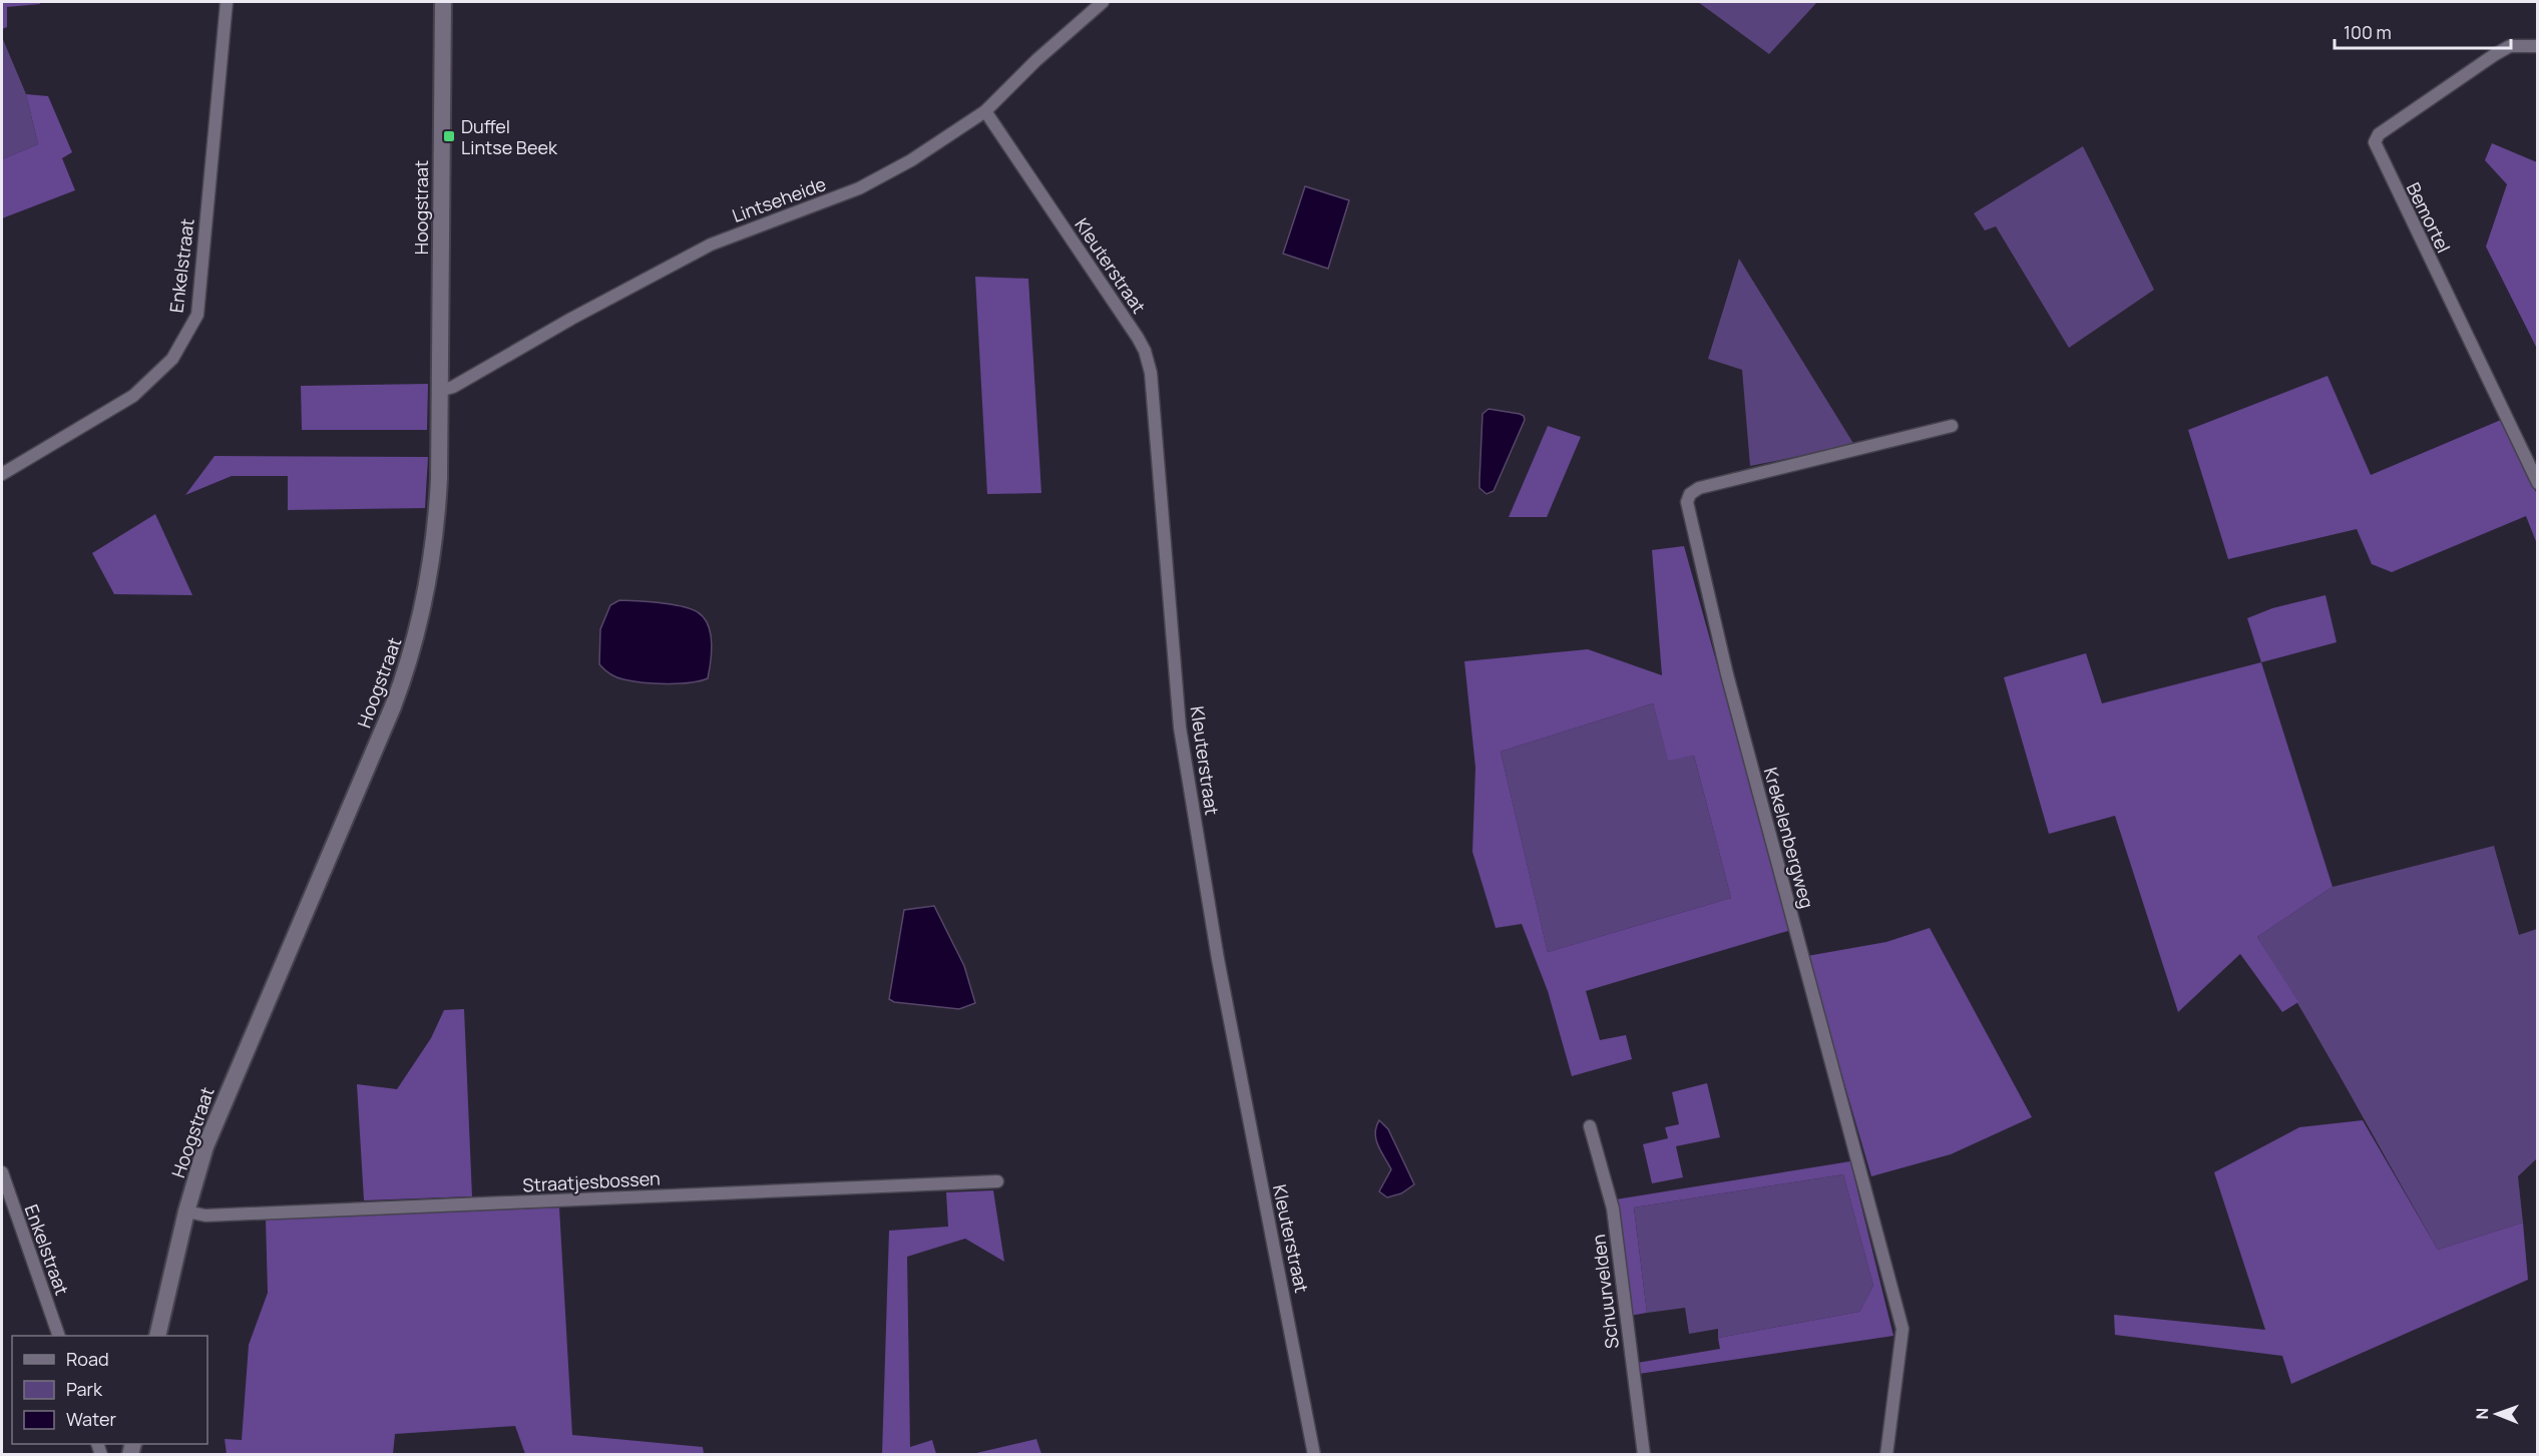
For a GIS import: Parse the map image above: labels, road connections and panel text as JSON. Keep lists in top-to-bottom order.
{
  "streets": {
    "street": [
      "Lintseheide",
      "Hoogstraat",
      "Bemortel",
      "Enkelstraat",
      "Kleuterstraat",
      "Krekelenbergweg",
      "Straatjesbossen",
      "Schuurvelden"
    ]
  },
  "crossings": [
    ["Lintseheide", "Hoogstraat"],
    ["Lintseheide", "Kleuterstraat"],
    ["Hoogstraat", "Straatjesbossen"]
  ],
  "places": {
    "transit": ["Duffel Lintse Beek"]
  },
  "legend": ["Road", "Park", "Water"],
  "scale_bar": "100 m",
  "north": "left"
}
